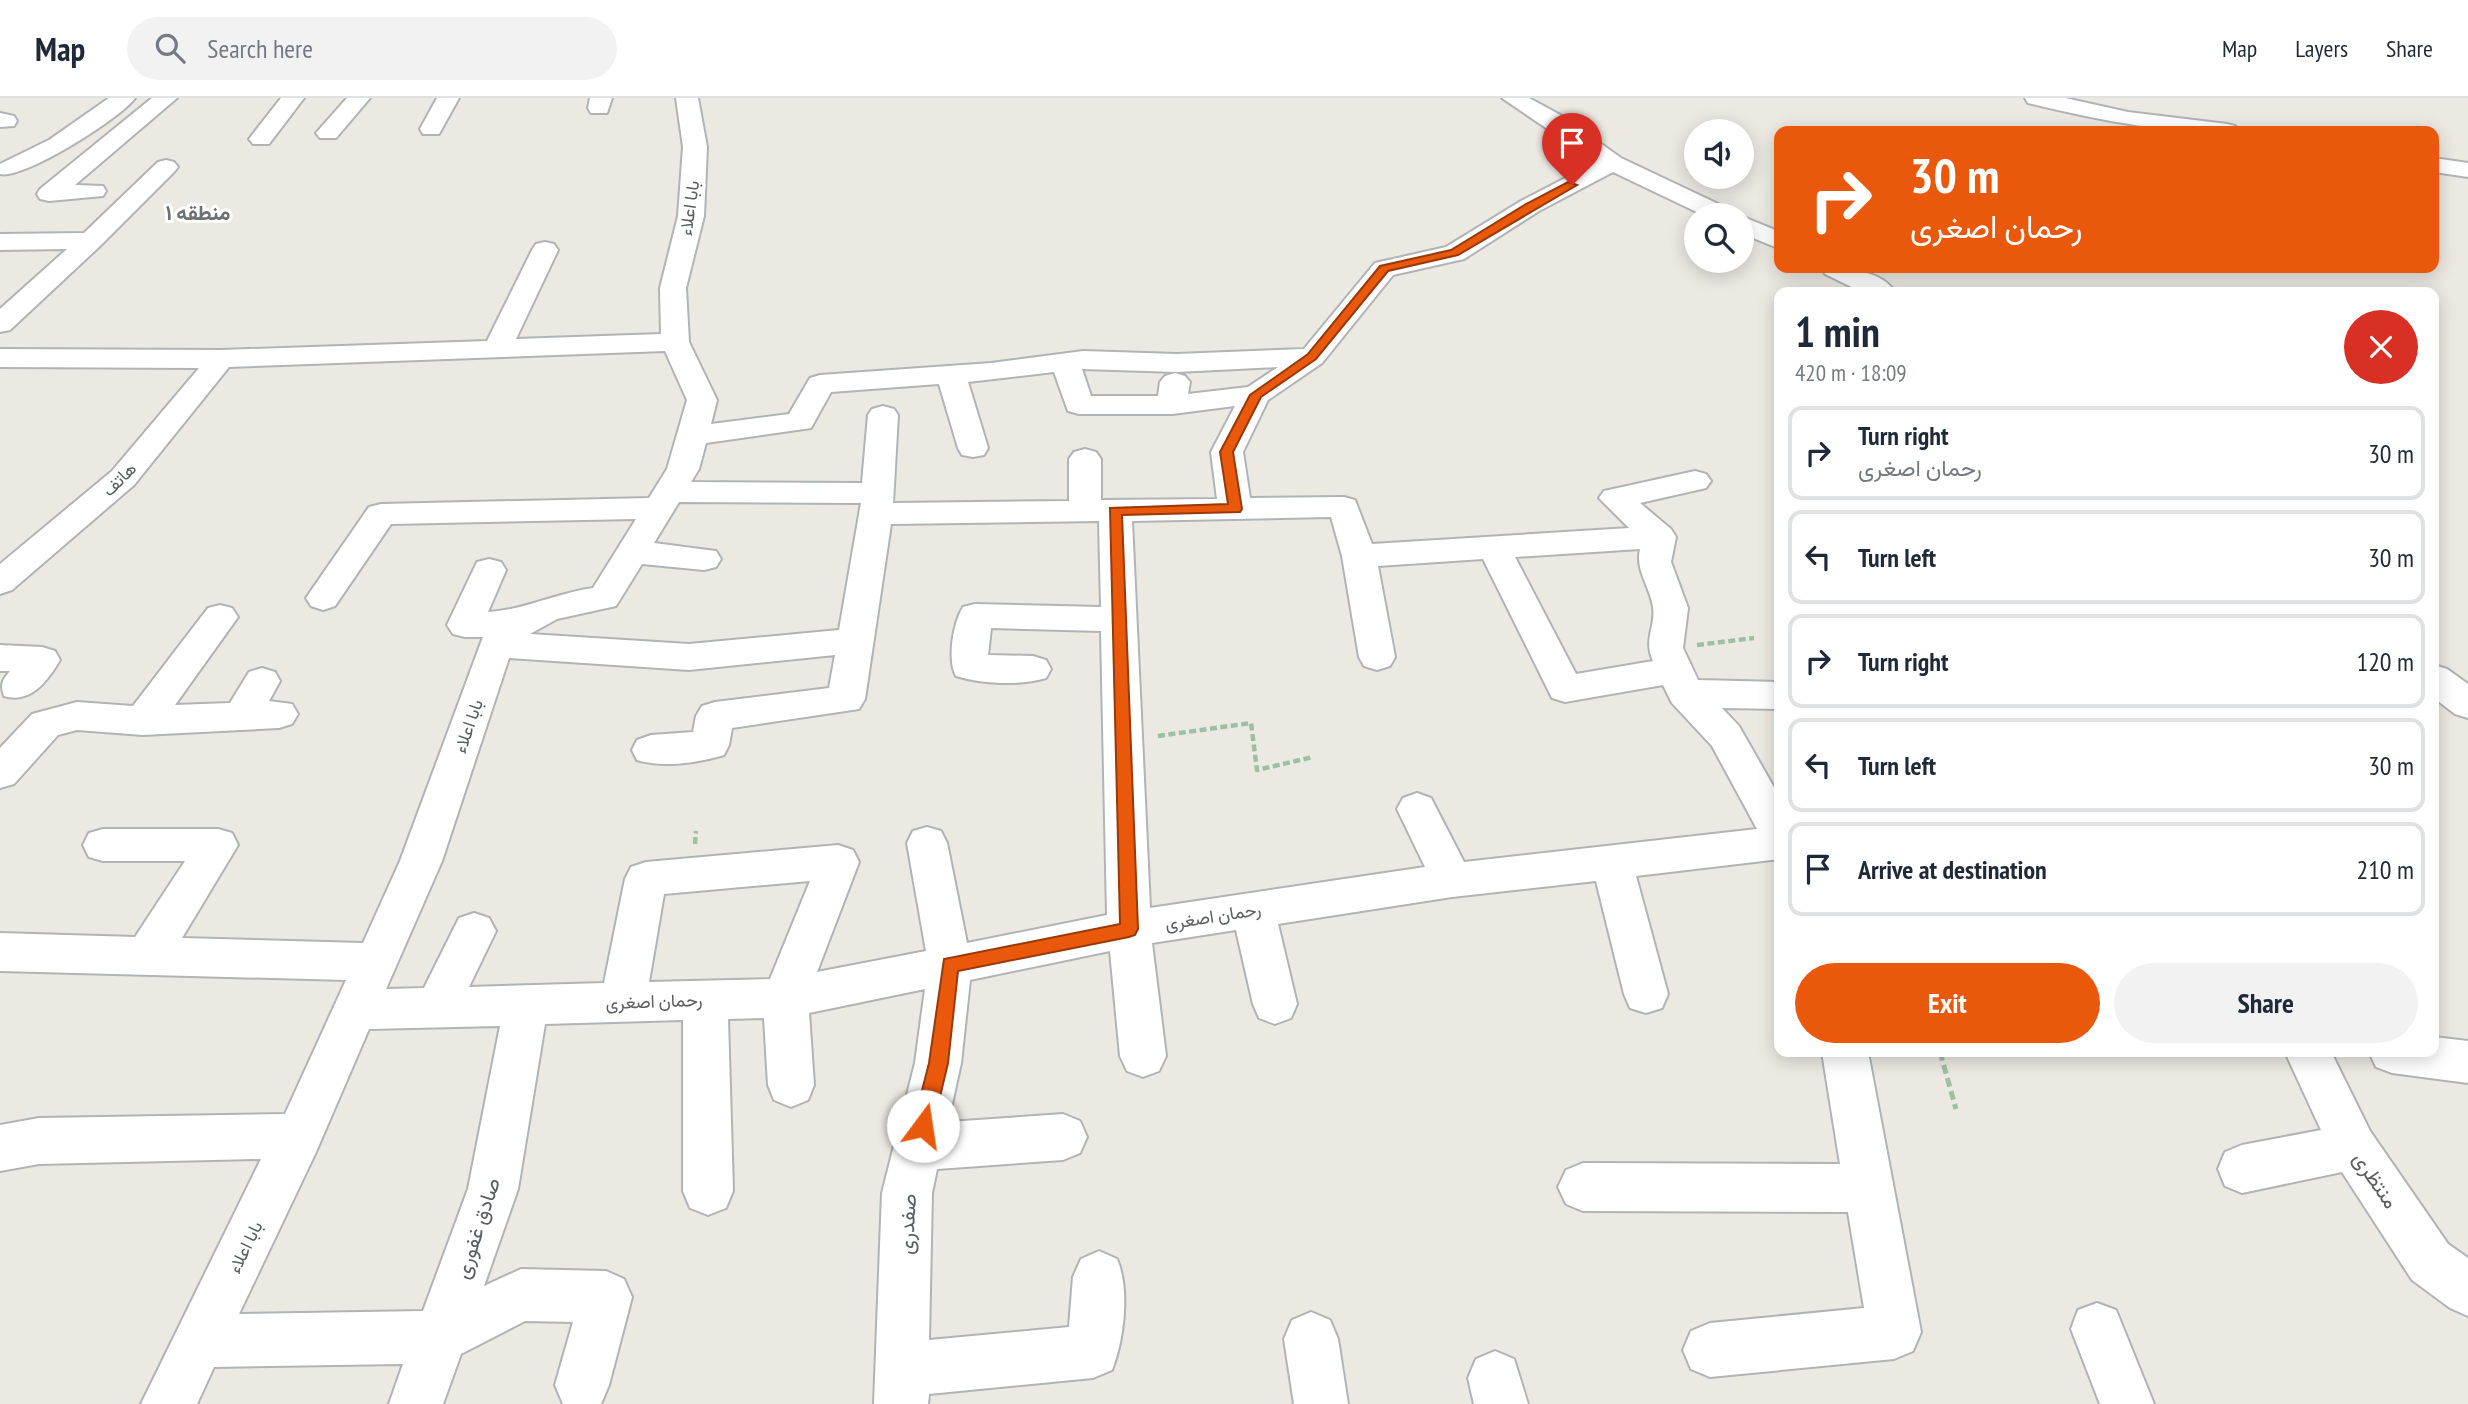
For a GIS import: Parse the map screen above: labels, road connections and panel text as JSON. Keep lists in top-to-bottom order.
{
  "streets": {
    "street": [
      "بابا اعلاء",
      "هاتف",
      "رحمان اصغری",
      "منتظری",
      "صفدری",
      "صادق غفوری"
    ]
  },
  "crossings": [
    ["بابا اعلاء", "رحمان اصغری"],
    ["رحمان اصغری", "صفدری"],
    ["رحمان اصغری", "صادق غفوری"]
  ],
  "districts": ["منطقه ۱"],
  "page": {
    "header": "Map",
    "search": "Search here",
    "nav": ["Map", "Layers", "Share"],
    "turn": ["30 m", "رحمان اصغری"],
    "heading": ["1 min", "420 m · 18:09"],
    "list": [
      {
        "name": "Turn right",
        "note": "رحمان اصغری",
        "value": "30 m"
      },
      {
        "name": "Turn left",
        "value": "30 m"
      },
      {
        "name": "Turn right",
        "value": "120 m"
      },
      {
        "name": "Turn left",
        "value": "30 m"
      },
      {
        "name": "Arrive at destination",
        "value": "210 m"
      }
    ],
    "buttons": ["Exit", "Share"]
  }
}
